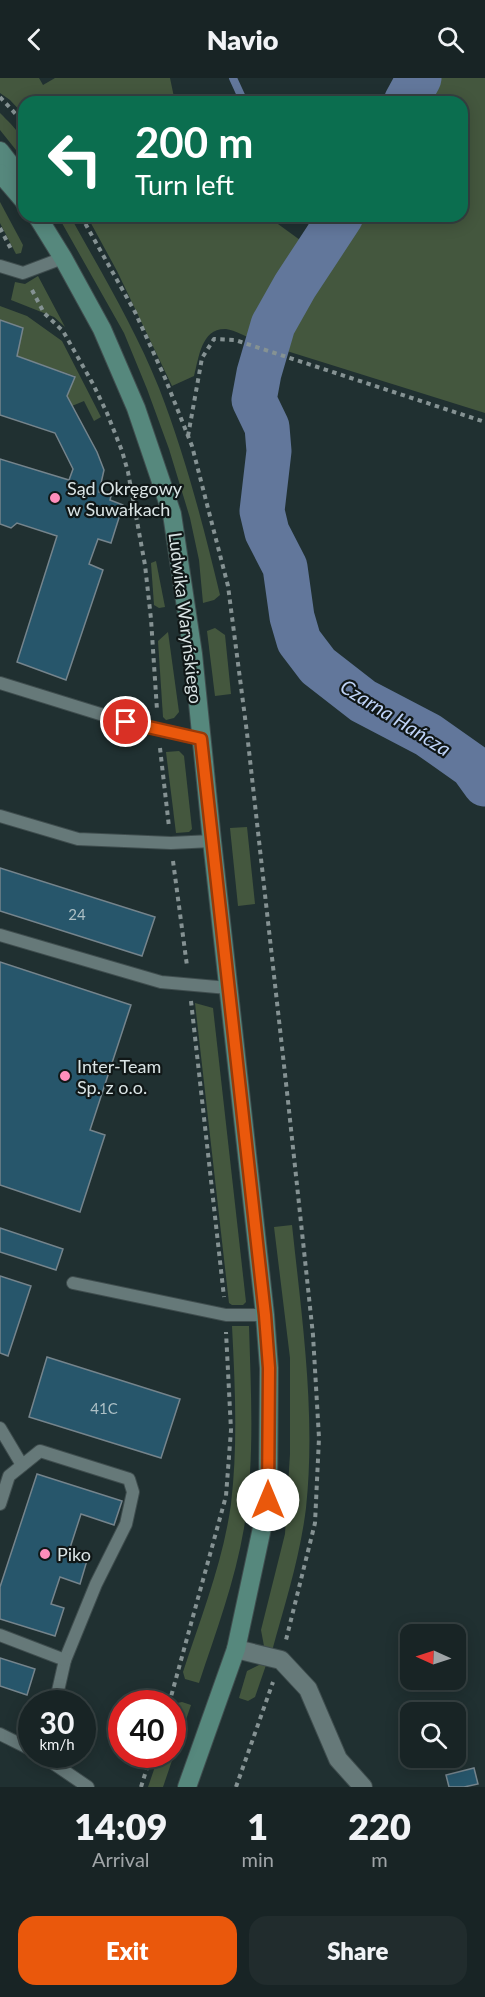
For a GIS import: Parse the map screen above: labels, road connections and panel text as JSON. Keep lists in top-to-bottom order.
{
  "streets": {
    "street": ["Ludwika Waryńskiego"]
  },
  "water": ["Czarna Hańcza"],
  "places": ["Sąd Okręgowy w Suwałkach", "Inter-Team Sp. z o.o.", "Piko"],
  "house_numbers": ["24", "41C"],
  "north": "left",
  "page": {
    "header": "Navio",
    "turn": ["200 m", "Turn left"],
    "speed": "30 km/h",
    "limit": "40",
    "eta": [
      "14:09",
      "Arrival",
      "1",
      "min",
      "220",
      "m"
    ],
    "buttons": ["Exit", "Share"]
  }
}
